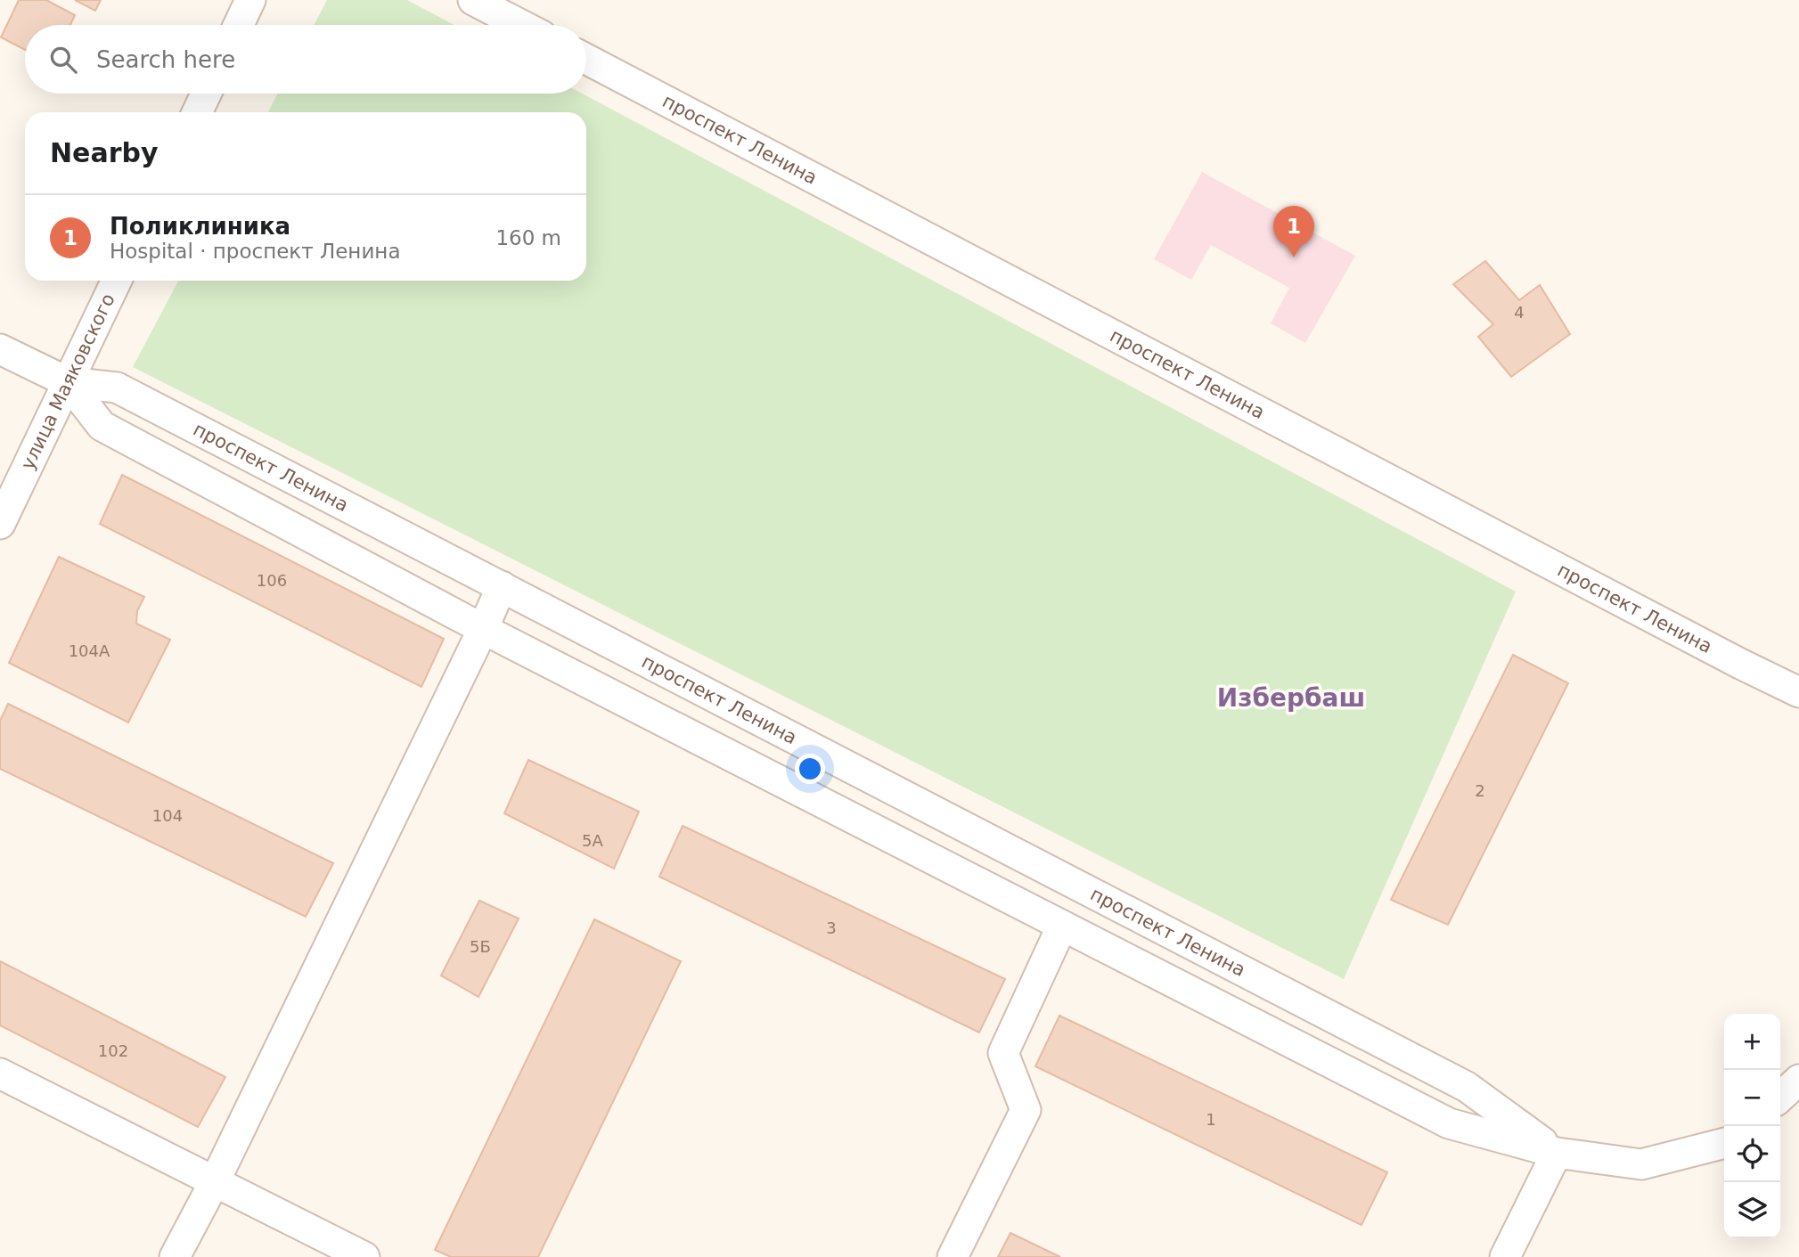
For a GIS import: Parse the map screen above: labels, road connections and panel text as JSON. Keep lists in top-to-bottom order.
{
  "streets": {
    "street": ["проспект Ленина", "улица Маяковского"]
  },
  "crossings": [
    ["проспект Ленина", "улица Маяковского"]
  ],
  "districts": ["Избербаш"],
  "house_numbers": [
    "4",
    "106",
    "104А",
    "2",
    "104",
    "5А",
    "3",
    "5Б",
    "102",
    "1"
  ],
  "page": {
    "search": "Search here",
    "heading": "Nearby",
    "list": [
      {
        "mark": "1",
        "name": "Поликлиника",
        "note": "Hospital · проспект Ленина",
        "value": "160 m"
      }
    ],
    "pins": "1",
    "map_buttons": ["+", "−"]
  }
}
